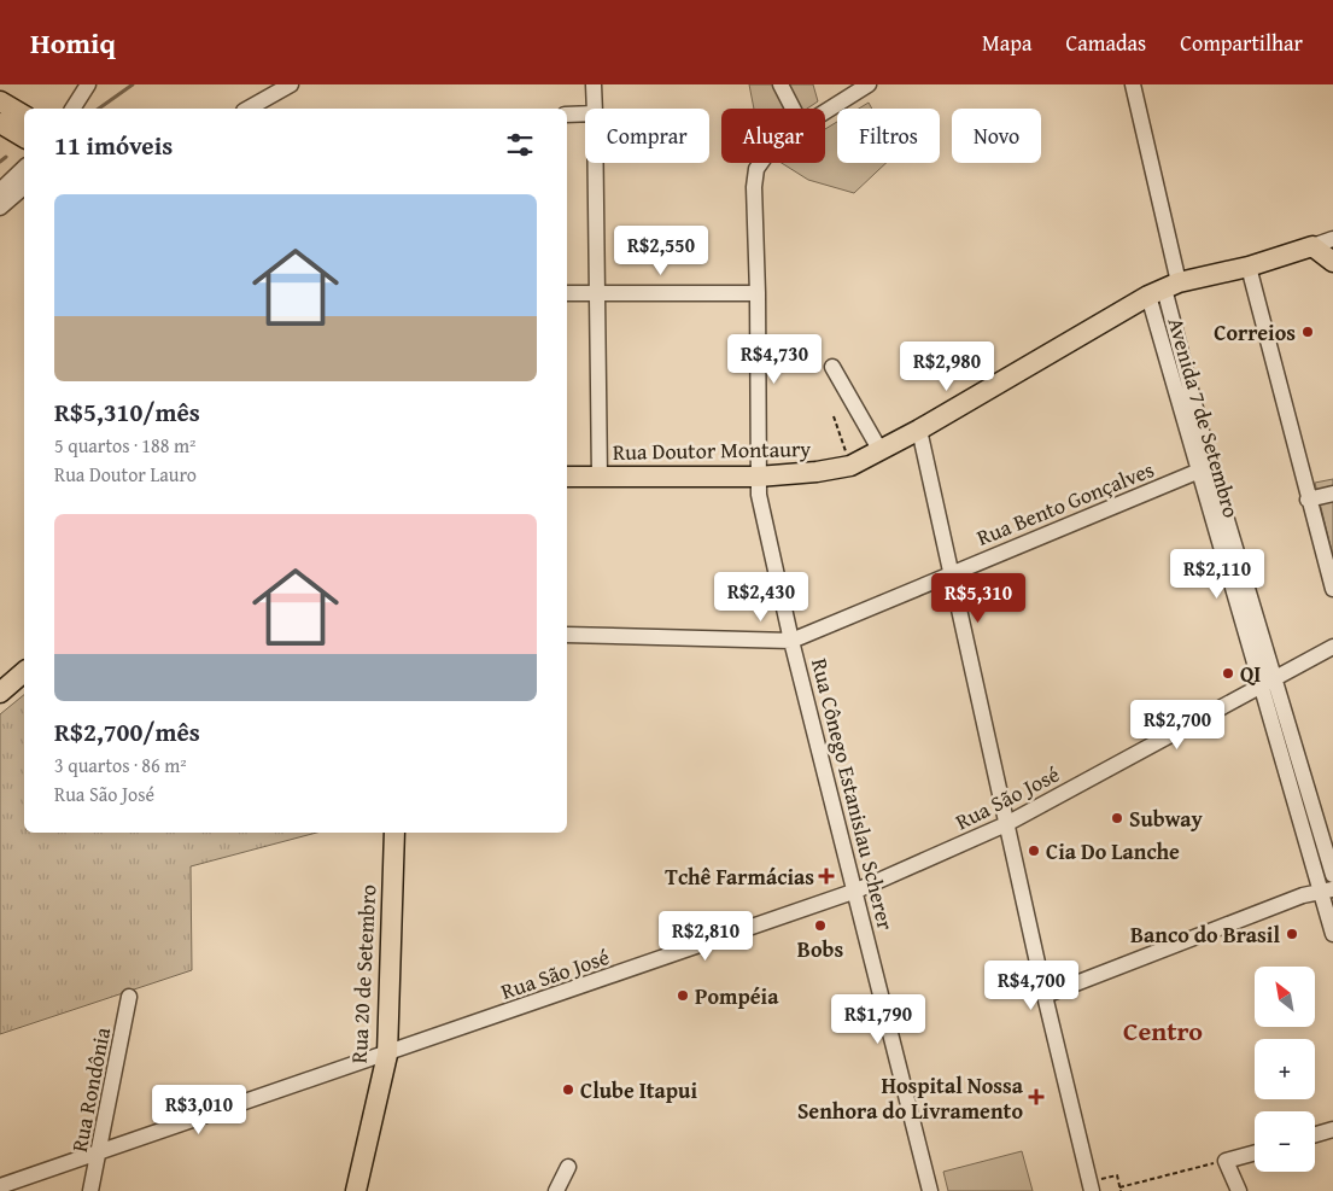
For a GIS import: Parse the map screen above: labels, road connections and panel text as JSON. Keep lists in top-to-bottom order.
{
  "streets": {
    "main road": ["Rua Doutor Montaury", "Rua 20 de Setembro"],
    "street": [
      "Avenida 7 de Setembro",
      "Rua Bento Gonçalves",
      "Rua Cônego Estanislau Scherer",
      "Rua São José",
      "Rua Rondônia"
    ]
  },
  "crossings": [
    ["Avenida 7 de Setembro", "Rua Doutor Montaury"],
    ["Avenida 7 de Setembro", "Rua Bento Gonçalves"],
    ["Avenida 7 de Setembro", "Rua São José"],
    ["Rua Doutor Montaury", "Rua Cônego Estanislau Scherer"],
    ["Rua Bento Gonçalves", "Rua Cônego Estanislau Scherer"],
    ["Rua Cônego Estanislau Scherer", "Rua São José"],
    ["Rua São José", "Rua 20 de Setembro"],
    ["Rua São José", "Rua Rondônia"]
  ],
  "districts": ["Centro"],
  "places": {
    "other": [
      "Correios",
      "QI",
      "Subway",
      "Cia Do Lanche",
      "Bobs",
      "Banco do Brasil",
      "Pompéia",
      "Clube Itapui"
    ],
    "health": ["Tchê Farmácias", "Hospital Nossa Senhora do Livramento"]
  },
  "north": "top left",
  "page": {
    "header": "Homiq",
    "nav": ["Mapa", "Camadas", "Compartilhar"],
    "chip": [
      "Comprar",
      "Alugar",
      "Filtros",
      "Novo"
    ],
    "heading": "11 imóveis",
    "list": [
      {
        "name": "R$5,310/mês",
        "note": "5 quartos · 188 m² · Rua Doutor Lauro"
      },
      {
        "name": "R$2,700/mês",
        "note": "3 quartos · 86 m² · Rua São José"
      }
    ],
    "price": [
      "R$2,550",
      "R$4,730",
      "R$2,980",
      "R$2,110",
      "R$2,430",
      "R$5,310",
      "R$2,700",
      "R$2,810",
      "R$4,700",
      "R$1,790",
      "R$3,010"
    ],
    "map_buttons": ["+", "−"]
  }
}
